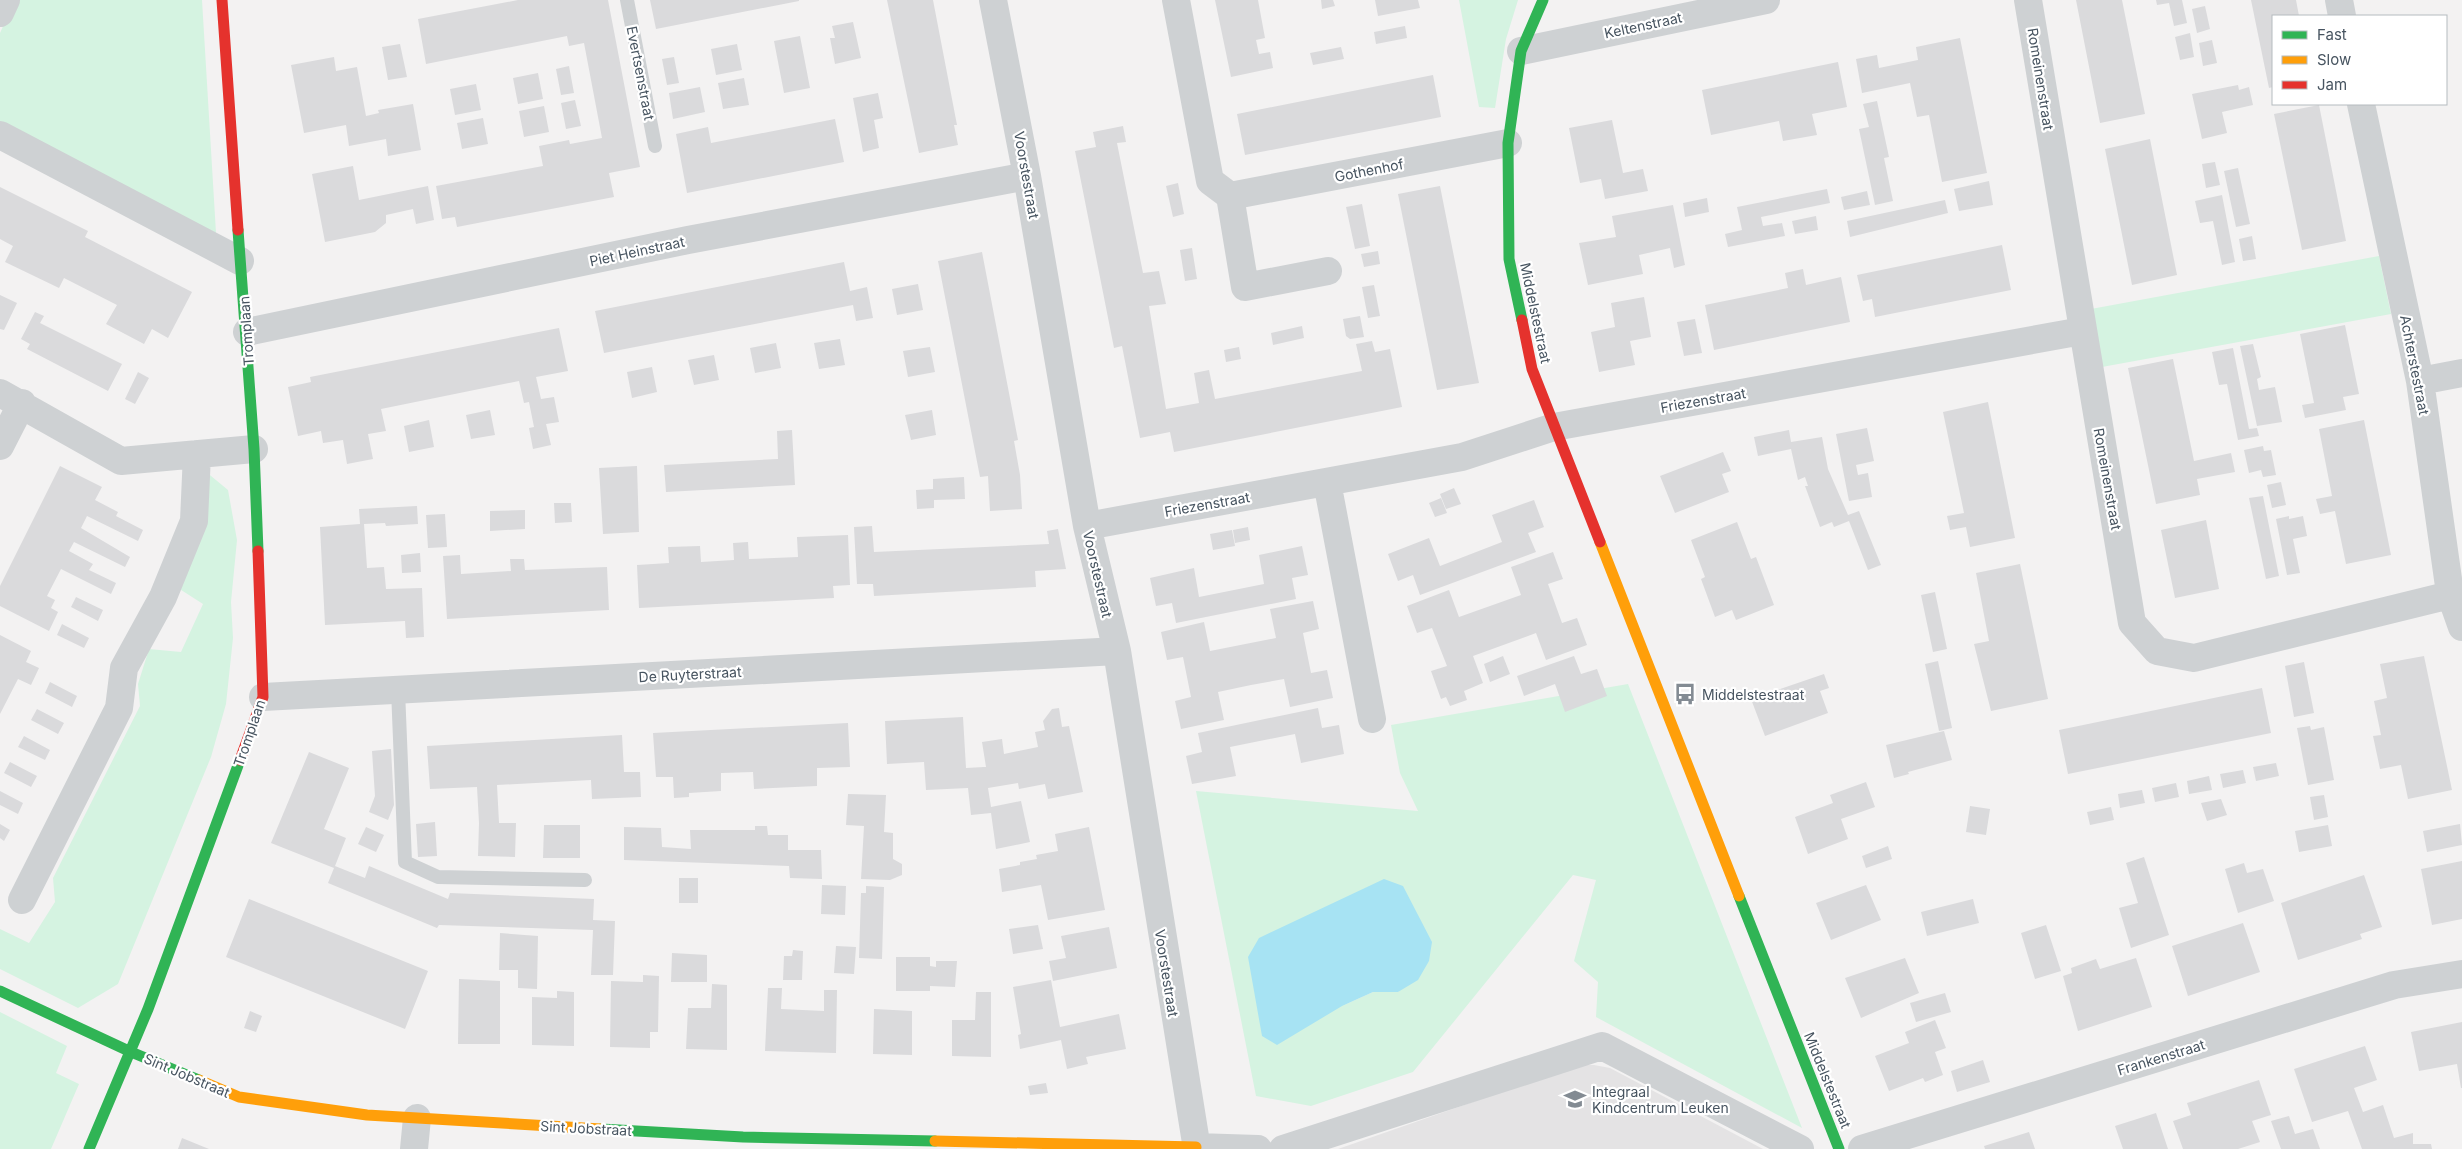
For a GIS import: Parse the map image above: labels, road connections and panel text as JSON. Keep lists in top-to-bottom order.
{
  "streets": {
    "street": [
      "Keltenstraat",
      "Romeinenstraat",
      "Gothenhof",
      "Voorstestraat",
      "Piet Heinstraat",
      "Middelstestraat",
      "Tromplaan",
      "Achterstestraat",
      "Friezenstraat",
      "De Ruyterstraat",
      "Frankenstraat",
      "Sint Jobstraat"
    ],
    "lane": ["Evertsenstraat"]
  },
  "crossings": [
    ["Keltenstraat", "Middelstestraat"],
    ["Romeinenstraat", "Achterstestraat"],
    ["Romeinenstraat", "Friezenstraat"],
    ["Gothenhof", "Middelstestraat"],
    ["Voorstestraat", "Piet Heinstraat"],
    ["Voorstestraat", "Friezenstraat"],
    ["Voorstestraat", "De Ruyterstraat"],
    ["Voorstestraat", "Sint Jobstraat"],
    ["Piet Heinstraat", "Tromplaan"],
    ["Middelstestraat", "Friezenstraat"],
    ["Tromplaan", "De Ruyterstraat"],
    ["Tromplaan", "Sint Jobstraat"]
  ],
  "places": {
    "bus stop": ["Middelstestraat"],
    "school or university": ["Integraal Kindcentrum Leuken"]
  },
  "legend": ["Fast", "Slow", "Jam"]
}
